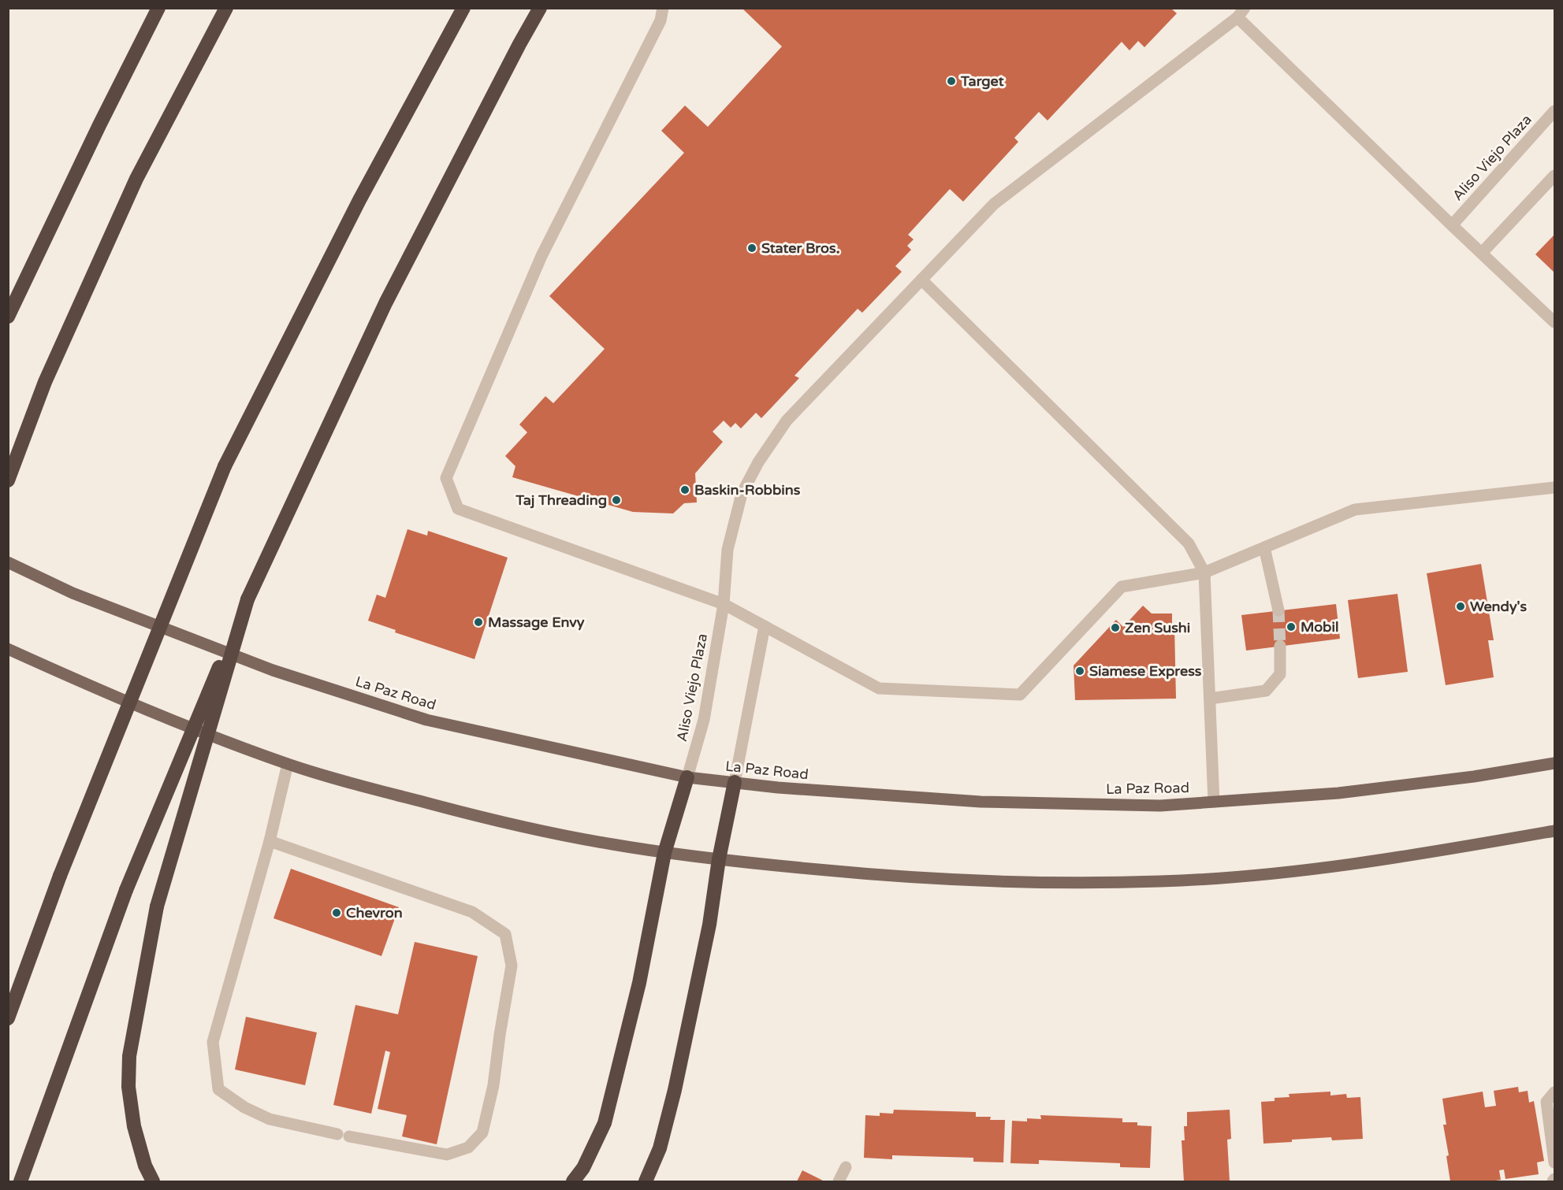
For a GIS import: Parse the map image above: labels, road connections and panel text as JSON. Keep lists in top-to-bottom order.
{
  "streets": {
    "main road": ["La Paz Road"],
    "street": ["Aliso Viejo Plaza"]
  },
  "crossings": [
    ["Aliso Viejo Plaza", "La Paz Road"]
  ],
  "places": [
    "Target",
    "Stater Bros.",
    "Baskin-Robbins",
    "Taj Threading",
    "Wendy's",
    "Massage Envy",
    "Mobil",
    "Zen Sushi",
    "Siamese Express",
    "Chevron"
  ]
}
